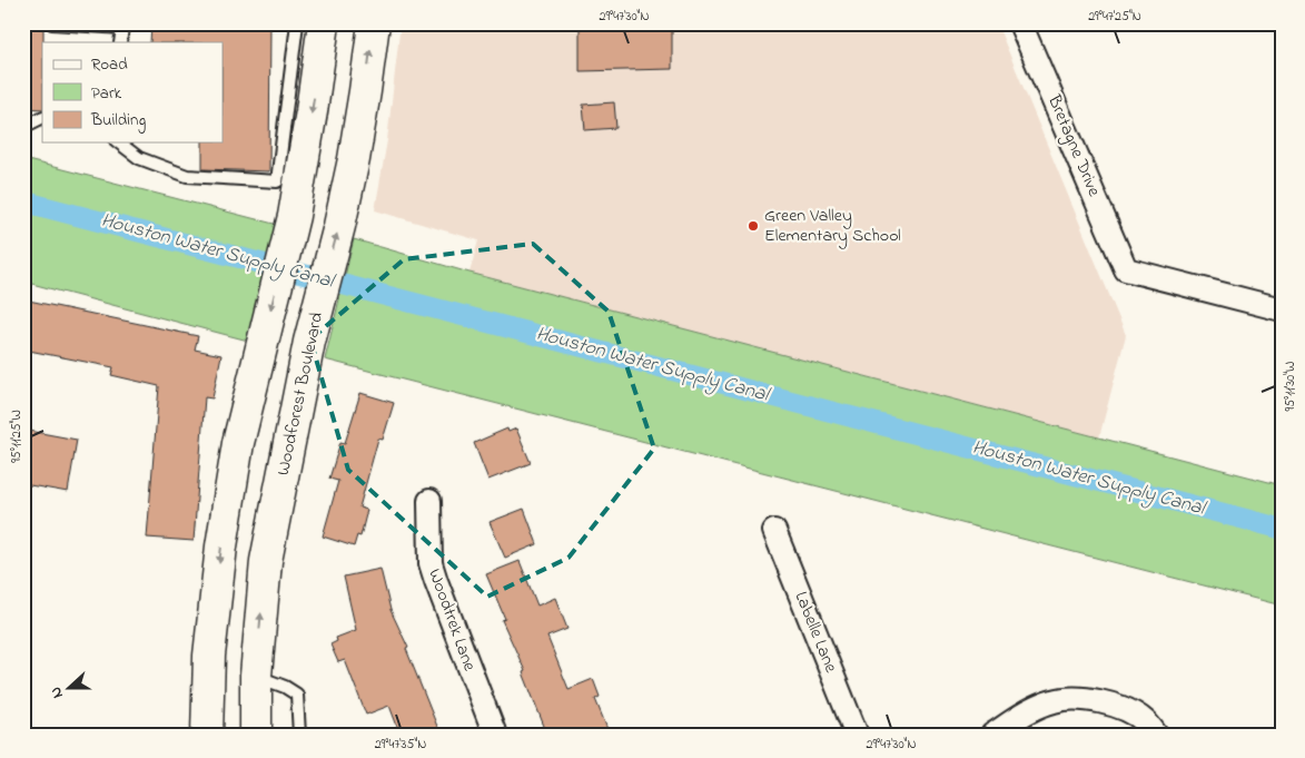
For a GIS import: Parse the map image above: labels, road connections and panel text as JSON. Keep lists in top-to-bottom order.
{
  "streets": {
    "main road": ["Woodforest Boulevard"],
    "street": ["Bretagne Drive", "Woodtrek Lane", "Labelle Lane"]
  },
  "water": ["Houston Water Supply Canal"],
  "places": ["Green Valley Elementary School"],
  "legend": ["Road", "Park", "Building"],
  "north": "left",
  "coordinates": [
    "29°47'30\"N",
    "29°47'25\"N",
    "95°11'30\"W",
    "95°11'25\"W",
    "29°47'35\"N"
  ]
}
